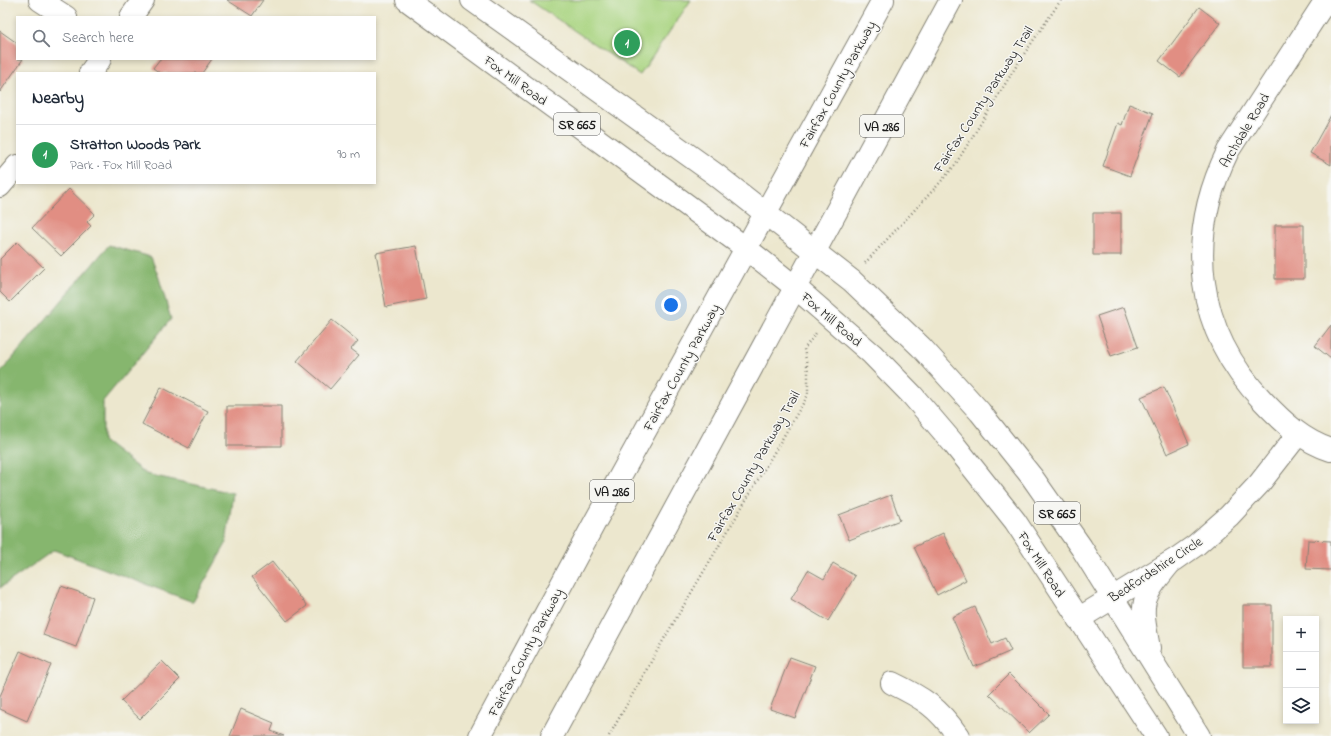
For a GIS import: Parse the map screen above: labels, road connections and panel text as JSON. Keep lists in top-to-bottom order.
{
  "streets": {
    "main road": [
      "Fox Mill Road",
      "Fairfax County Parkway",
      "SR 665",
      "VA 286",
      "Archdale Road",
      "Bedfordshire Circle"
    ],
    "path": ["Fairfax County Parkway Trail"]
  },
  "crossings": [
    ["Fox Mill Road", "Fairfax County Parkway"],
    ["Fox Mill Road", "Fairfax County Parkway Trail"],
    ["Fox Mill Road", "VA 286"],
    ["Fox Mill Road", "Bedfordshire Circle"],
    ["Fairfax County Parkway", "SR 665"],
    ["Fairfax County Parkway Trail", "SR 665"],
    ["SR 665", "VA 286"],
    ["SR 665", "Bedfordshire Circle"],
    ["Archdale Road", "Bedfordshire Circle"]
  ],
  "page": {
    "search": "Search here",
    "pins": "1",
    "heading": "Nearby",
    "list": [
      {
        "mark": "1",
        "name": "Stratton Woods Park",
        "note": "Park · Fox Mill Road",
        "value": "90 m"
      }
    ],
    "map_buttons": ["+", "−"]
  }
}
